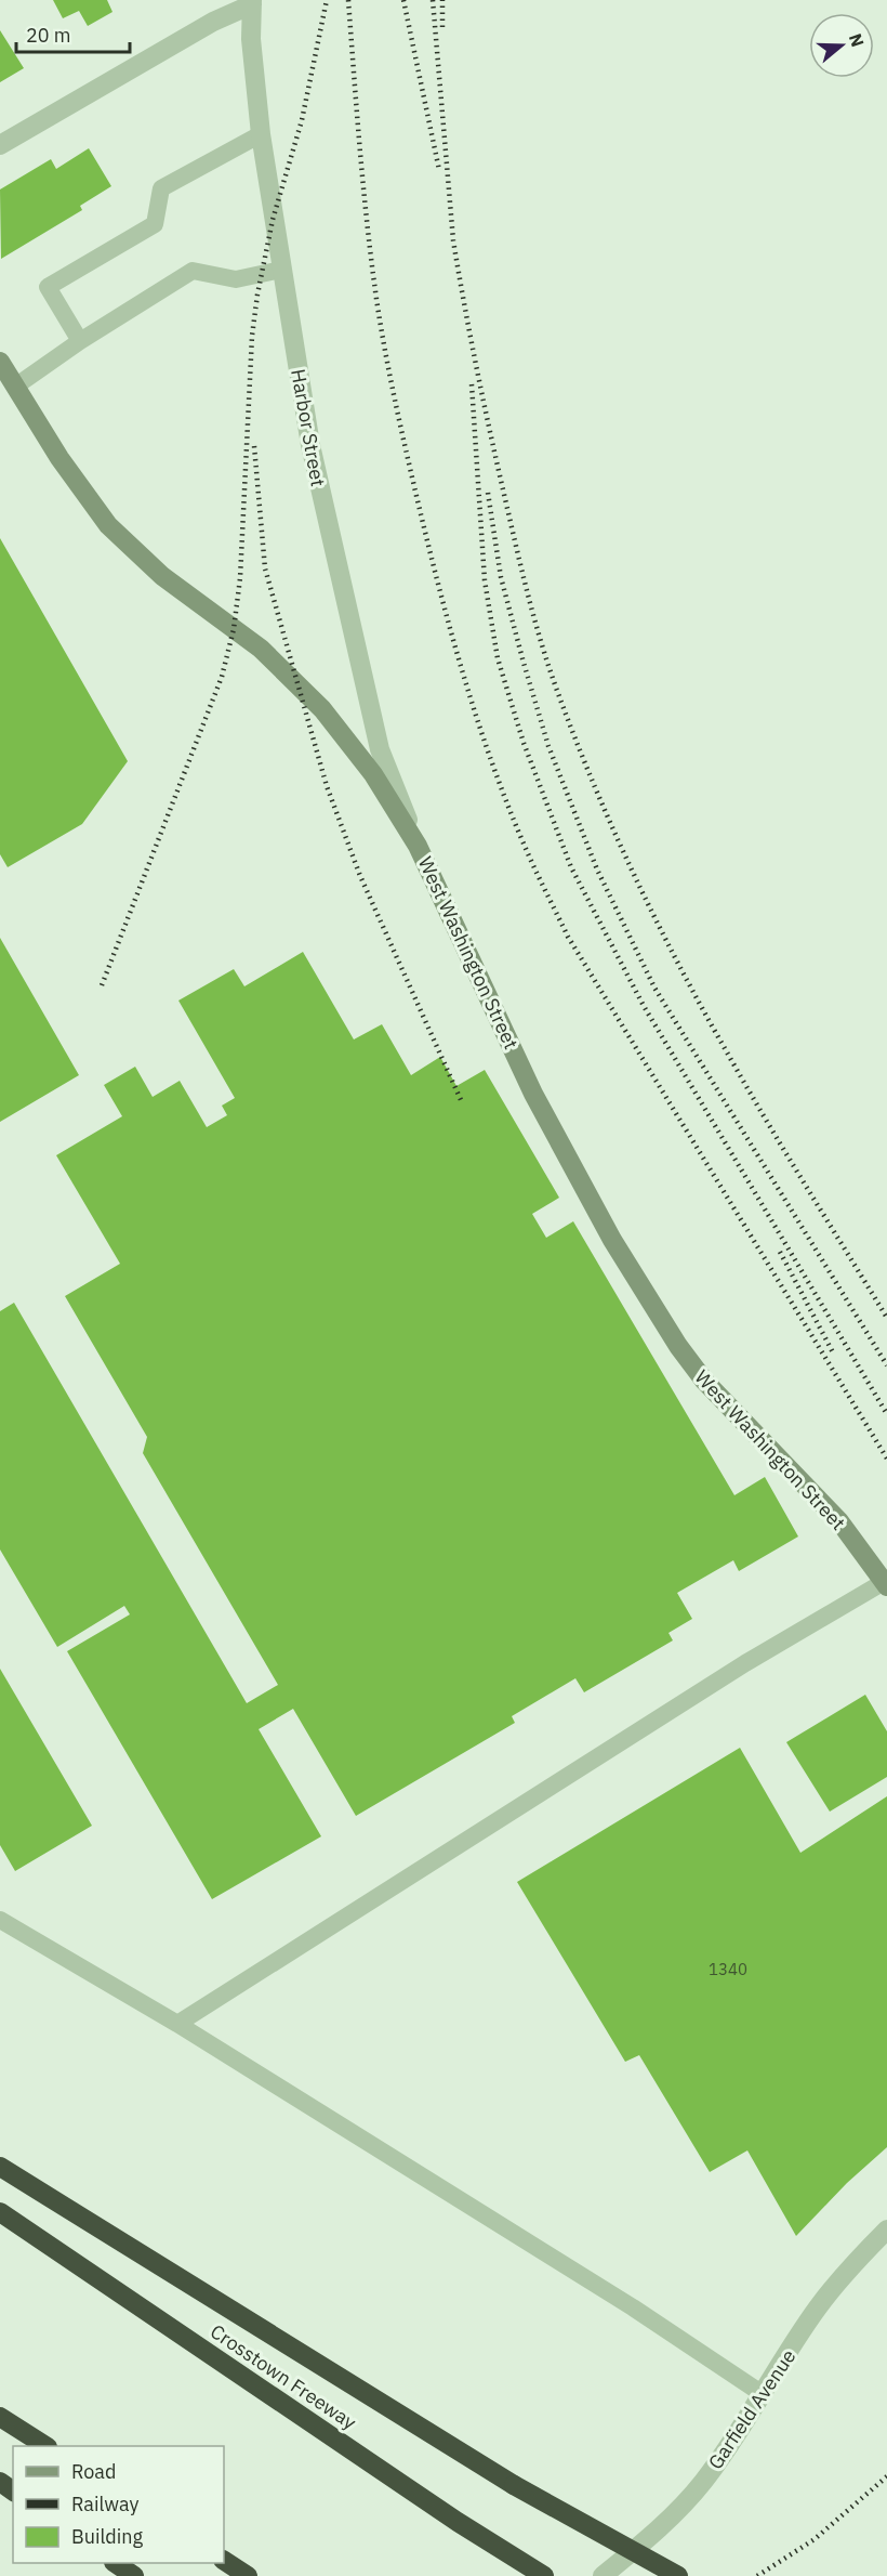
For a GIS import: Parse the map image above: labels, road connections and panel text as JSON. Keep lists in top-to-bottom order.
{
  "streets": {
    "highway": ["Crosstown Freeway"],
    "street": ["Harbor Street", "West Washington Street", "Garfield Avenue"]
  },
  "crossings": [
    ["Harbor Street", "West Washington Street"]
  ],
  "house_numbers": ["1340"],
  "legend": ["Road", "Railway", "Building"],
  "scale_bar": "20 m",
  "north": "right"
}
